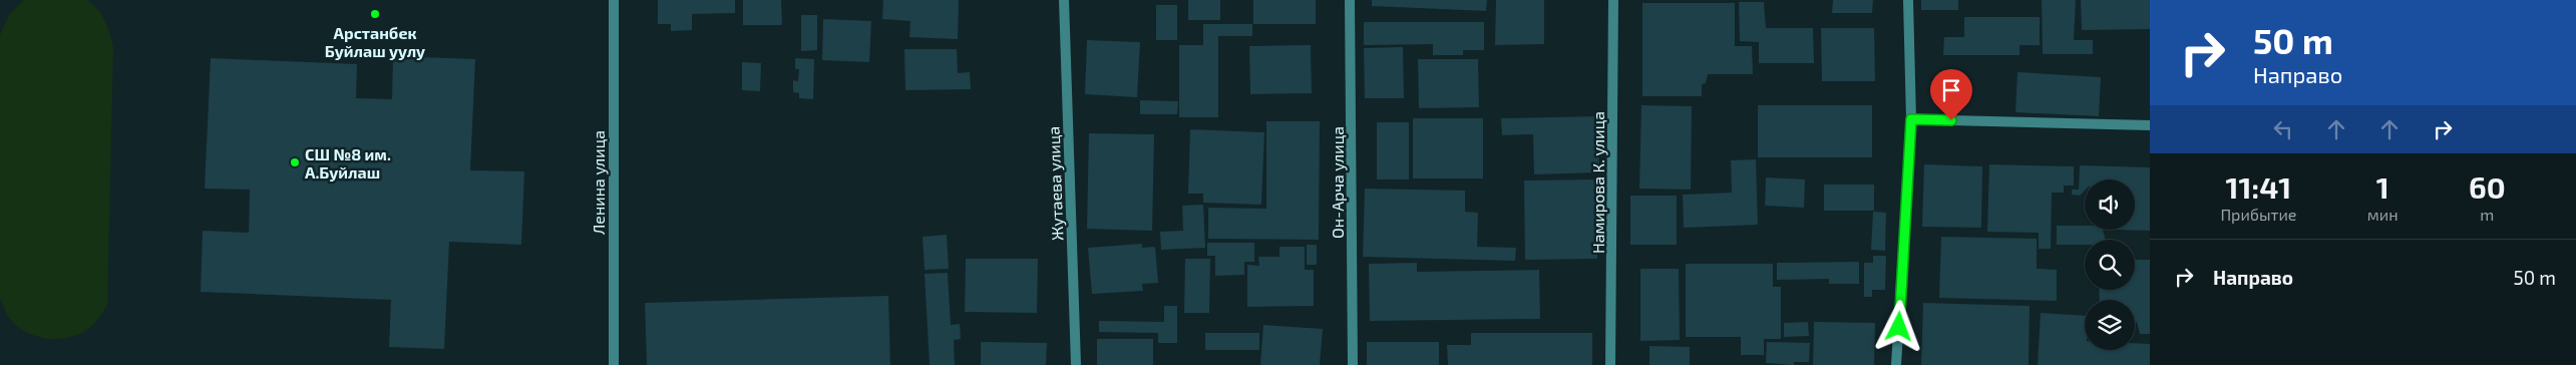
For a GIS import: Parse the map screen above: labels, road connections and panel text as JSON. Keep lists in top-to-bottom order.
{
  "streets": {
    "street": [
      "Ленина улица",
      "Он-Арча улица",
      "Намирова К. улица",
      "Жутаева улица"
    ]
  },
  "places": ["Арстанбек Буйлаш уулу", "СШ №8 им. А.Буйлаш"],
  "page": {
    "turn": ["50 m", "Направо"],
    "eta": [
      "11:41",
      "Прибытие",
      "1",
      "мин",
      "60",
      "m"
    ],
    "list": [
      {
        "name": "Направо",
        "value": "50 m"
      }
    ]
  }
}
